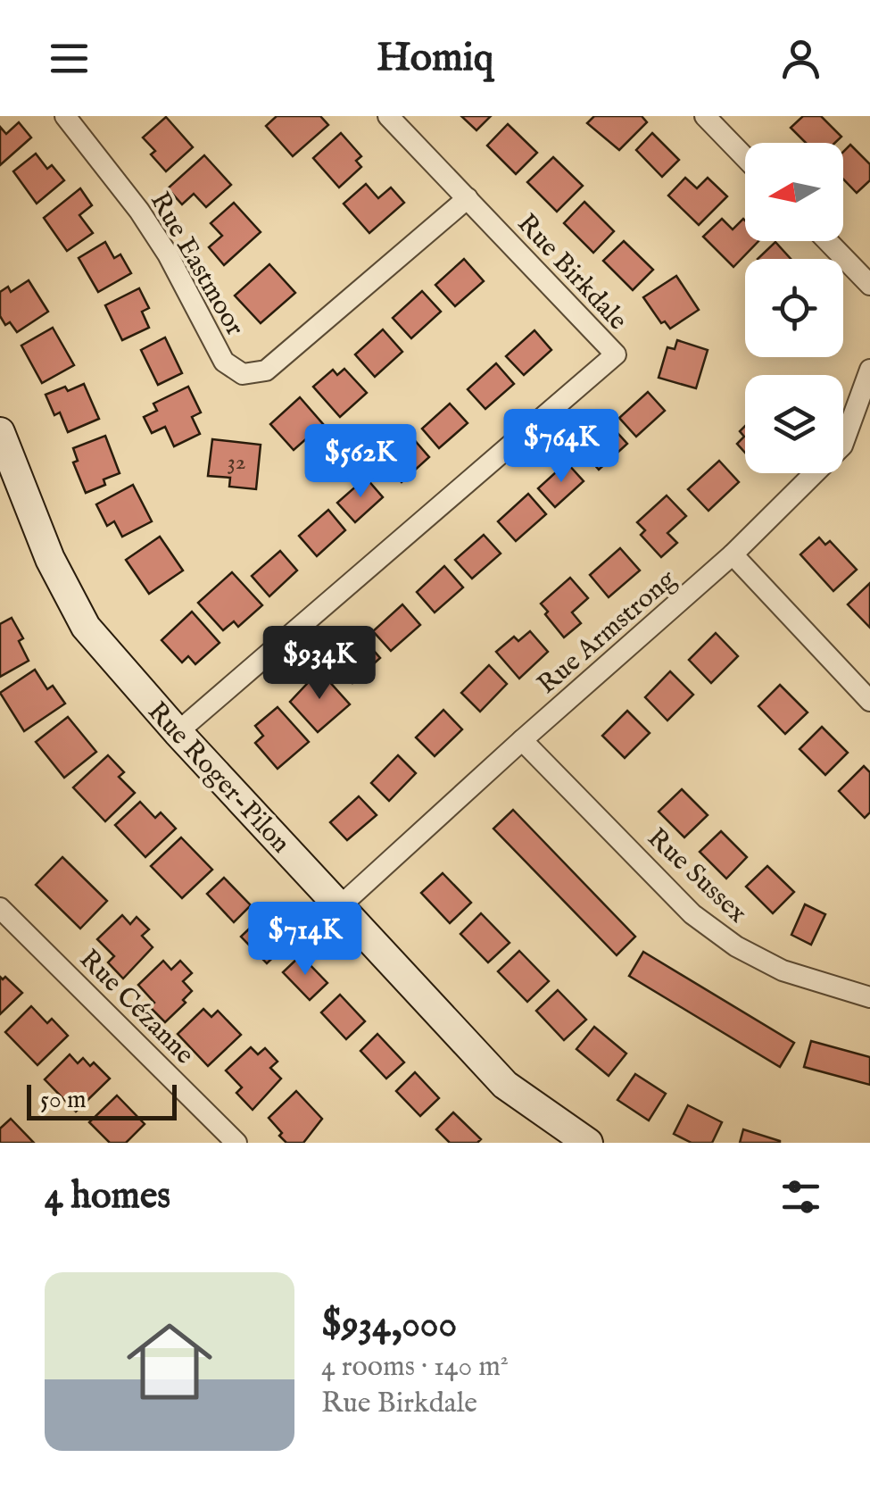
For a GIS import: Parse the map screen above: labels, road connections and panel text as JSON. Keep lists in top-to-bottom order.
{
  "streets": {
    "street": [
      "Rue Eastmoor",
      "Rue Birkdale",
      "Rue Armstrong",
      "Rue Roger-Pilon",
      "Rue Sussex",
      "Rue Cézanne"
    ]
  },
  "crossings": [
    ["Rue Eastmoor", "Rue Birkdale"],
    ["Rue Birkdale", "Rue Roger-Pilon"],
    ["Rue Armstrong", "Rue Roger-Pilon"],
    ["Rue Armstrong", "Rue Sussex"]
  ],
  "house_numbers": ["32"],
  "scale_bar": "50 m",
  "north": "left",
  "page": {
    "header": "Homiq",
    "price": [
      "$764K",
      "$562K",
      "$934K",
      "$714K"
    ],
    "scale": "50 m",
    "heading": "4 homes",
    "list": [
      {
        "name": "$934,000",
        "note": "4 rooms · 140 m² · Rue Birkdale"
      }
    ]
  }
}
